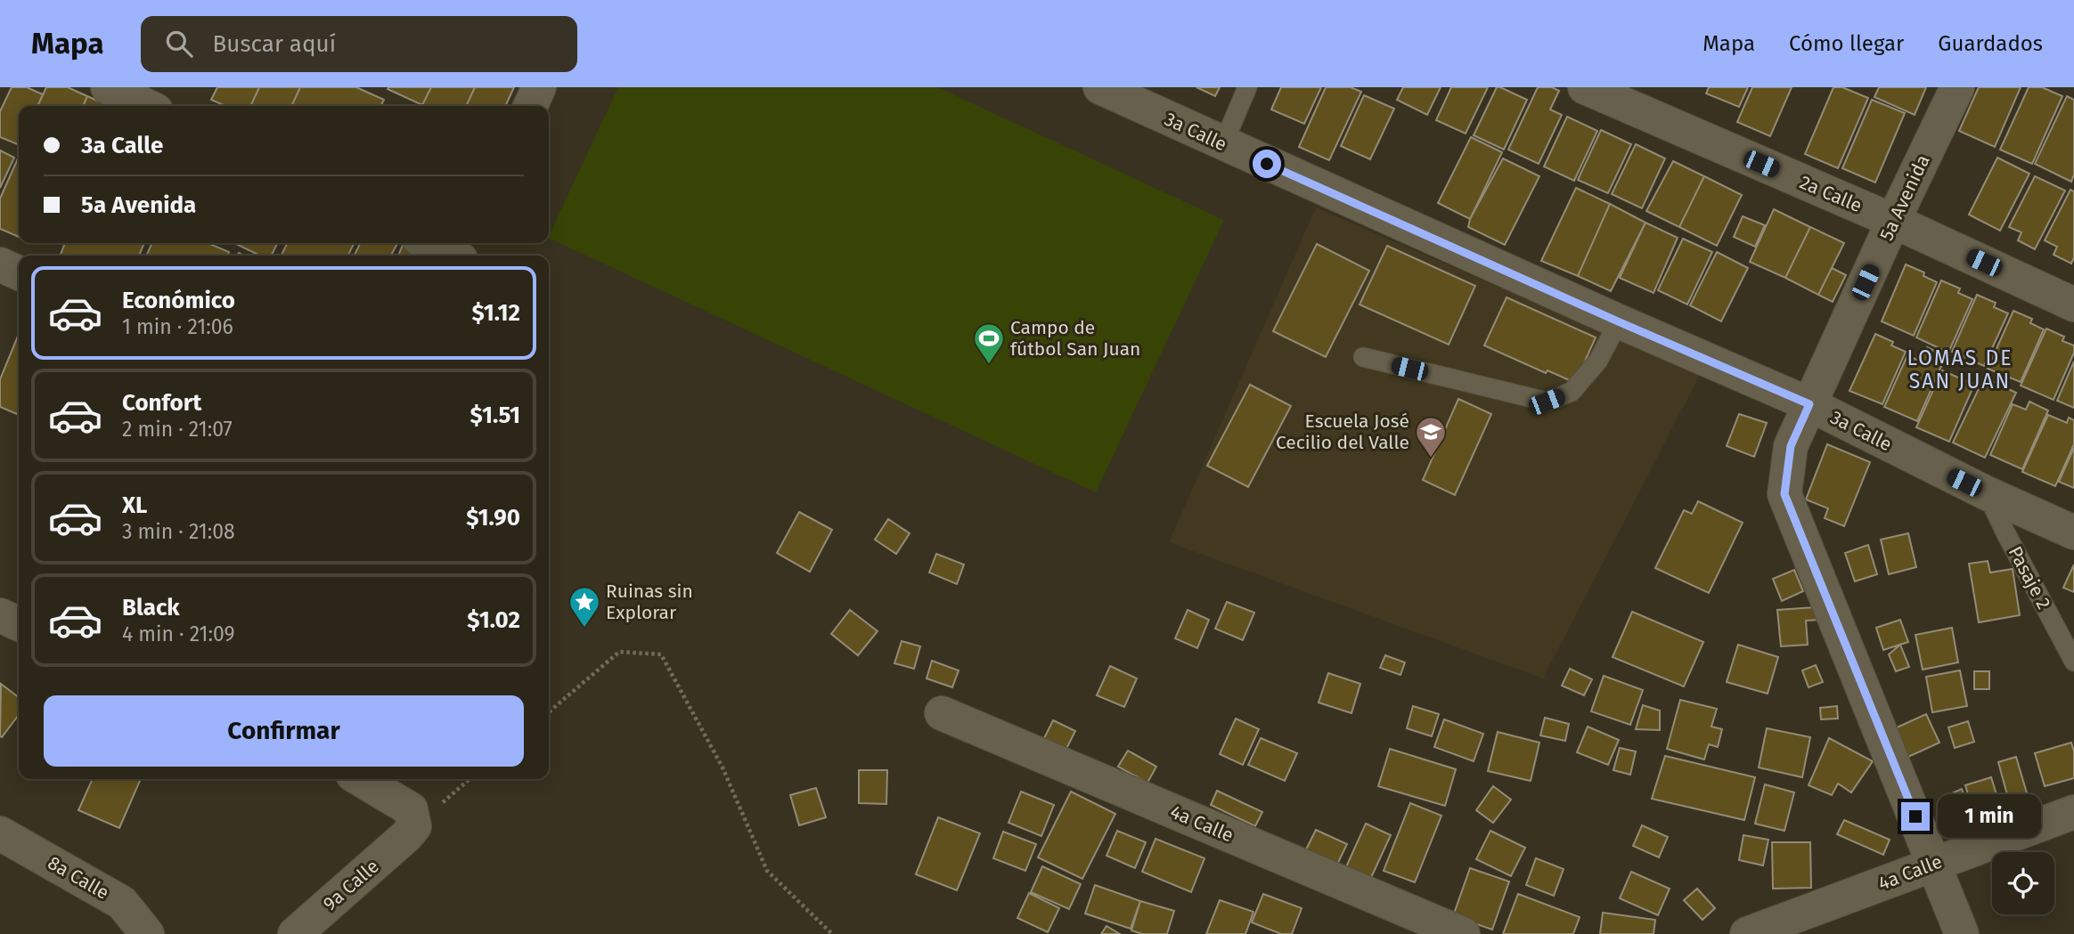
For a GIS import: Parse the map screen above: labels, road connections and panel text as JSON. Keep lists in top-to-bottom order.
{
  "streets": {
    "street": [
      "3a Calle",
      "2a Calle",
      "5a Avenida",
      "4a Calle",
      "8a Calle",
      "9a Calle"
    ],
    "lane": ["Pasaje 2"]
  },
  "crossings": [
    ["3a Calle", "5a Avenida"],
    ["3a Calle", "Pasaje 2"],
    ["2a Calle", "5a Avenida"],
    ["5a Avenida", "4a Calle"]
  ],
  "districts": ["LOMAS DE SAN JUAN"],
  "places": {
    "sports": ["Campo de fútbol San Juan"],
    "school or university": ["Escuela José Cecilio del Valle"],
    "place": ["Ruinas sin Explorar"]
  },
  "page": {
    "header": "Mapa",
    "search": "Buscar aquí",
    "nav": ["Mapa", "Cómo llegar", "Guardados"],
    "banner": ["3a Calle", "5a Avenida"],
    "list": [
      {
        "name": "Económico",
        "note": "1 min · 21:06",
        "value": "$1.12"
      },
      {
        "name": "Confort",
        "note": "2 min · 21:07",
        "value": "$1.51"
      },
      {
        "name": "XL",
        "note": "3 min · 21:08",
        "value": "$1.90"
      },
      {
        "name": "Black",
        "note": "4 min · 21:09",
        "value": "$1.02"
      }
    ],
    "buttons": "Confirmar",
    "bubble": "1 min"
  }
}
